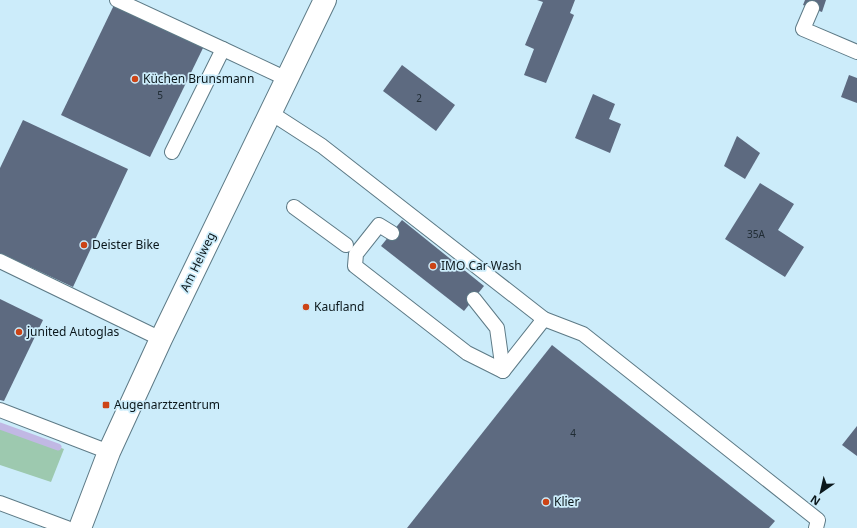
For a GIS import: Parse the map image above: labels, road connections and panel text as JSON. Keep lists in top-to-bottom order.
{
  "streets": {
    "main road": ["Am Helweg"]
  },
  "places": {
    "other": [
      "Küchen Brunsmann",
      "Deister Bike",
      "IMO Car Wash",
      "Kaufland",
      "junited Autoglas",
      "Klier"
    ],
    "transit": ["Augenarztzentrum"]
  },
  "house_numbers": [
    "5",
    "2",
    "35A",
    "4"
  ],
  "north": "bottom left"
}
